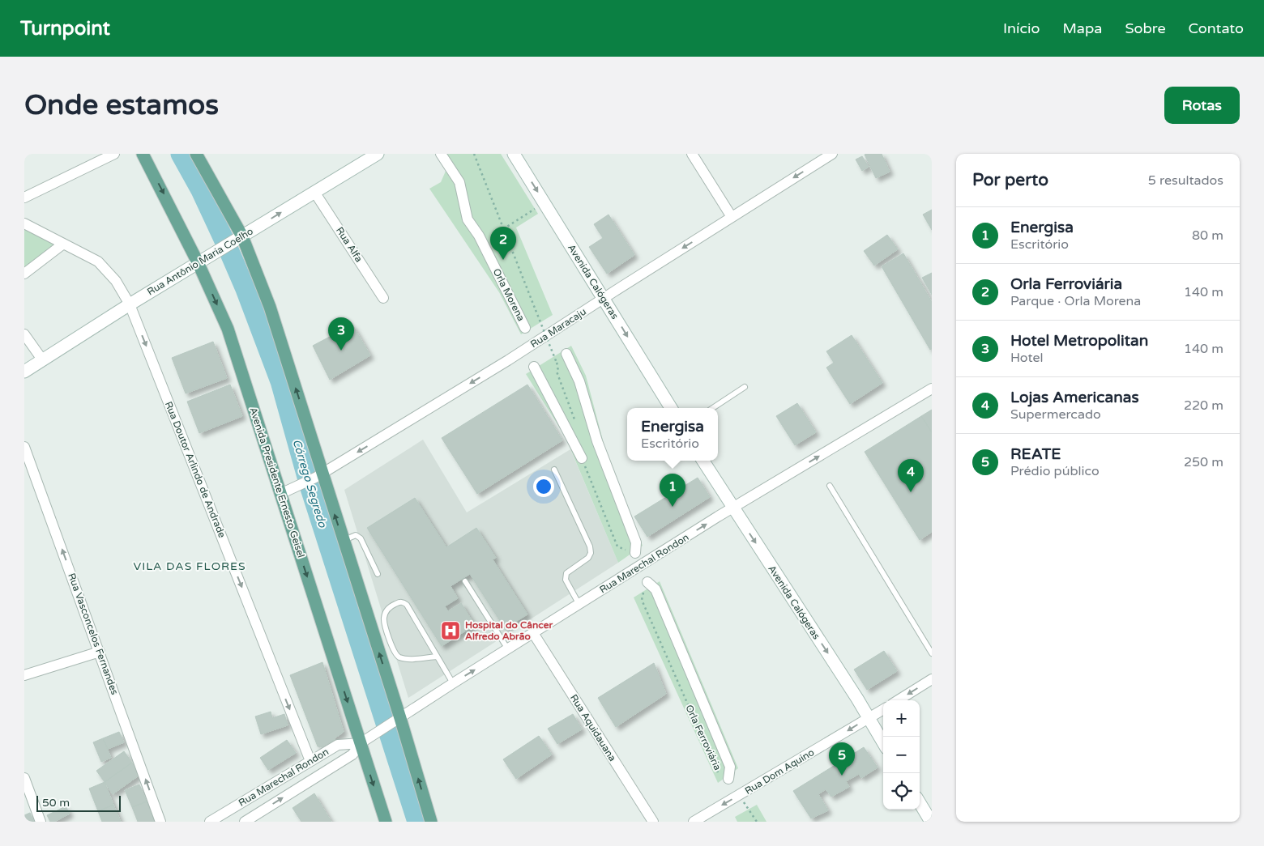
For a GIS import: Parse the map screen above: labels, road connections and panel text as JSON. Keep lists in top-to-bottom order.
{
  "streets": {
    "main road": ["Rua Antônio Maria Coelho", "Avenida Calógeras", "Avenida Presidente Ernesto Geisel"],
    "street": [
      "Rua Alfa",
      "Orla Morena",
      "Rua Maracaju",
      "Rua Doutor Arlindo de Andrade",
      "Rua Marechal Rondon",
      "Rua Vasconcelos Fernandes",
      "Rua Aquidauana",
      "Orla Ferroviária",
      "Rua Dom Aquino"
    ]
  },
  "crossings": [
    ["Rua Alfa", "Rua Antônio Maria Coelho"],
    ["Rua Antônio Maria Coelho", "Rua Doutor Arlindo de Andrade"],
    ["Rua Antônio Maria Coelho", "Avenida Presidente Ernesto Geisel"],
    ["Avenida Calógeras", "Rua Maracaju"],
    ["Avenida Calógeras", "Rua Marechal Rondon"],
    ["Avenida Calógeras", "Rua Dom Aquino"],
    ["Rua Maracaju", "Avenida Presidente Ernesto Geisel"],
    ["Rua Doutor Arlindo de Andrade", "Rua Marechal Rondon"],
    ["Avenida Presidente Ernesto Geisel", "Rua Marechal Rondon"],
    ["Rua Marechal Rondon", "Rua Aquidauana"]
  ],
  "one_way": [
    "Avenida Calógeras",
    "Rua Maracaju",
    "Rua Doutor Arlindo de Andrade",
    "Rua Marechal Rondon",
    "Rua Vasconcelos Fernandes",
    "Rua Dom Aquino"
  ],
  "districts": ["VILA DAS FLORES"],
  "water": ["Córrego Segredo"],
  "places": {
    "hospital": ["Hospital do Câncer Alfredo Abrão"]
  },
  "scale_bar": "50 m",
  "page": {
    "header": "Turnpoint",
    "nav": [
      "Início",
      "Mapa",
      "Sobre",
      "Contato"
    ],
    "buttons": "Rotas",
    "title": "Onde estamos",
    "heading": ["Por perto", "5 resultados"],
    "list": [
      {
        "mark": "1",
        "name": "Energisa",
        "note": "Escritório",
        "value": "80 m"
      },
      {
        "mark": "2",
        "name": "Orla Ferroviária",
        "note": "Parque · Orla Morena",
        "value": "140 m"
      },
      {
        "mark": "3",
        "name": "Hotel Metropolitan",
        "note": "Hotel",
        "value": "140 m"
      },
      {
        "mark": "4",
        "name": "Lojas Americanas",
        "note": "Supermercado",
        "value": "220 m"
      },
      {
        "mark": "5",
        "name": "REATE",
        "note": "Prédio público",
        "value": "250 m"
      }
    ],
    "pins": [
      "2",
      "3",
      "4",
      "1",
      "5"
    ],
    "popup": ["Energisa", "Escritório"],
    "map_buttons": ["+", "−"],
    "scale": "50 m"
  }
}
